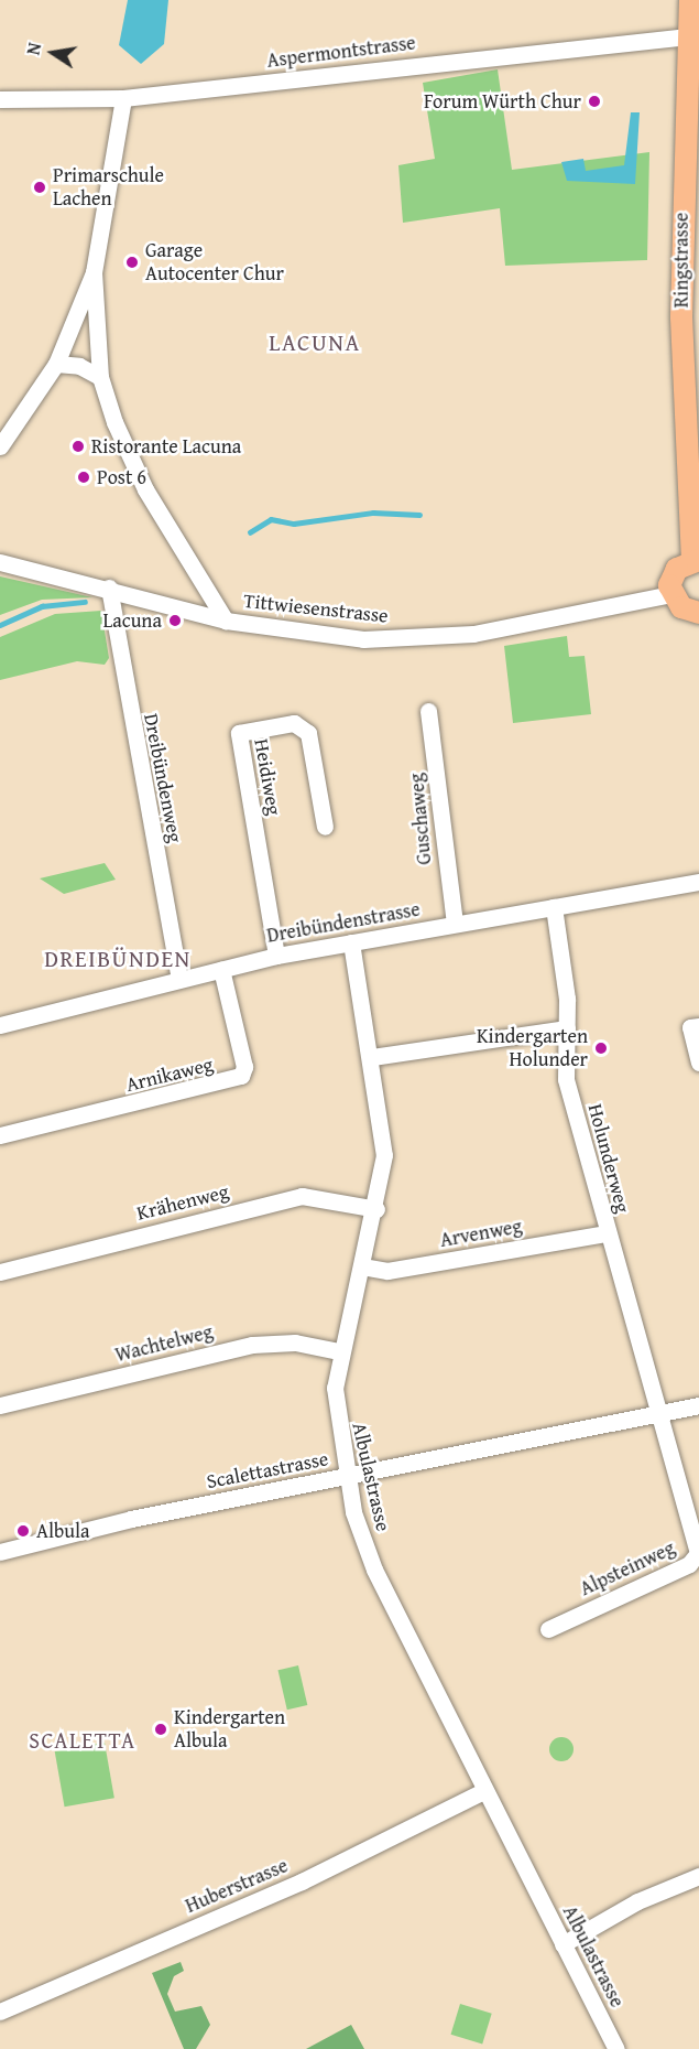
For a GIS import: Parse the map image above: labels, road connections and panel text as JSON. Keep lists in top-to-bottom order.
{
  "streets": {
    "main road": ["Ringstrasse"],
    "street": [
      "Aspermontstrasse",
      "Tittwiesenstrasse",
      "Heidiweg",
      "Dreibündenweg",
      "Guschaweg",
      "Dreibündenstrasse",
      "Arnikaweg",
      "Holunderweg",
      "Krähenweg",
      "Arvenweg",
      "Wachtelweg",
      "Scalettastrasse",
      "Albulastrasse",
      "Alpsteinweg",
      "Huberstrasse"
    ]
  },
  "crossings": [
    ["Aspermontstrasse", "Ringstrasse"],
    ["Tittwiesenstrasse", "Dreibündenweg"],
    ["Heidiweg", "Dreibündenstrasse"],
    ["Dreibündenweg", "Dreibündenstrasse"],
    ["Guschaweg", "Dreibündenstrasse"],
    ["Dreibündenstrasse", "Arnikaweg"],
    ["Dreibündenstrasse", "Holunderweg"],
    ["Dreibündenstrasse", "Albulastrasse"],
    ["Holunderweg", "Arvenweg"],
    ["Holunderweg", "Scalettastrasse"],
    ["Holunderweg", "Alpsteinweg"],
    ["Krähenweg", "Albulastrasse"],
    ["Arvenweg", "Albulastrasse"],
    ["Wachtelweg", "Albulastrasse"],
    ["Scalettastrasse", "Albulastrasse"],
    ["Scalettastrasse", "Alpsteinweg"],
    ["Albulastrasse", "Huberstrasse"]
  ],
  "districts": ["LACUNA", "DREIBÜNDEN", "SCALETTA"],
  "places": [
    "Forum Würth Chur",
    "Primarschule Lachen",
    "Garage Autocenter Chur",
    "Ristorante Lacuna",
    "Post 6",
    "Lacuna",
    "Kindergarten Holunder",
    "Albula",
    "Kindergarten Albula"
  ],
  "north": "left"
}
